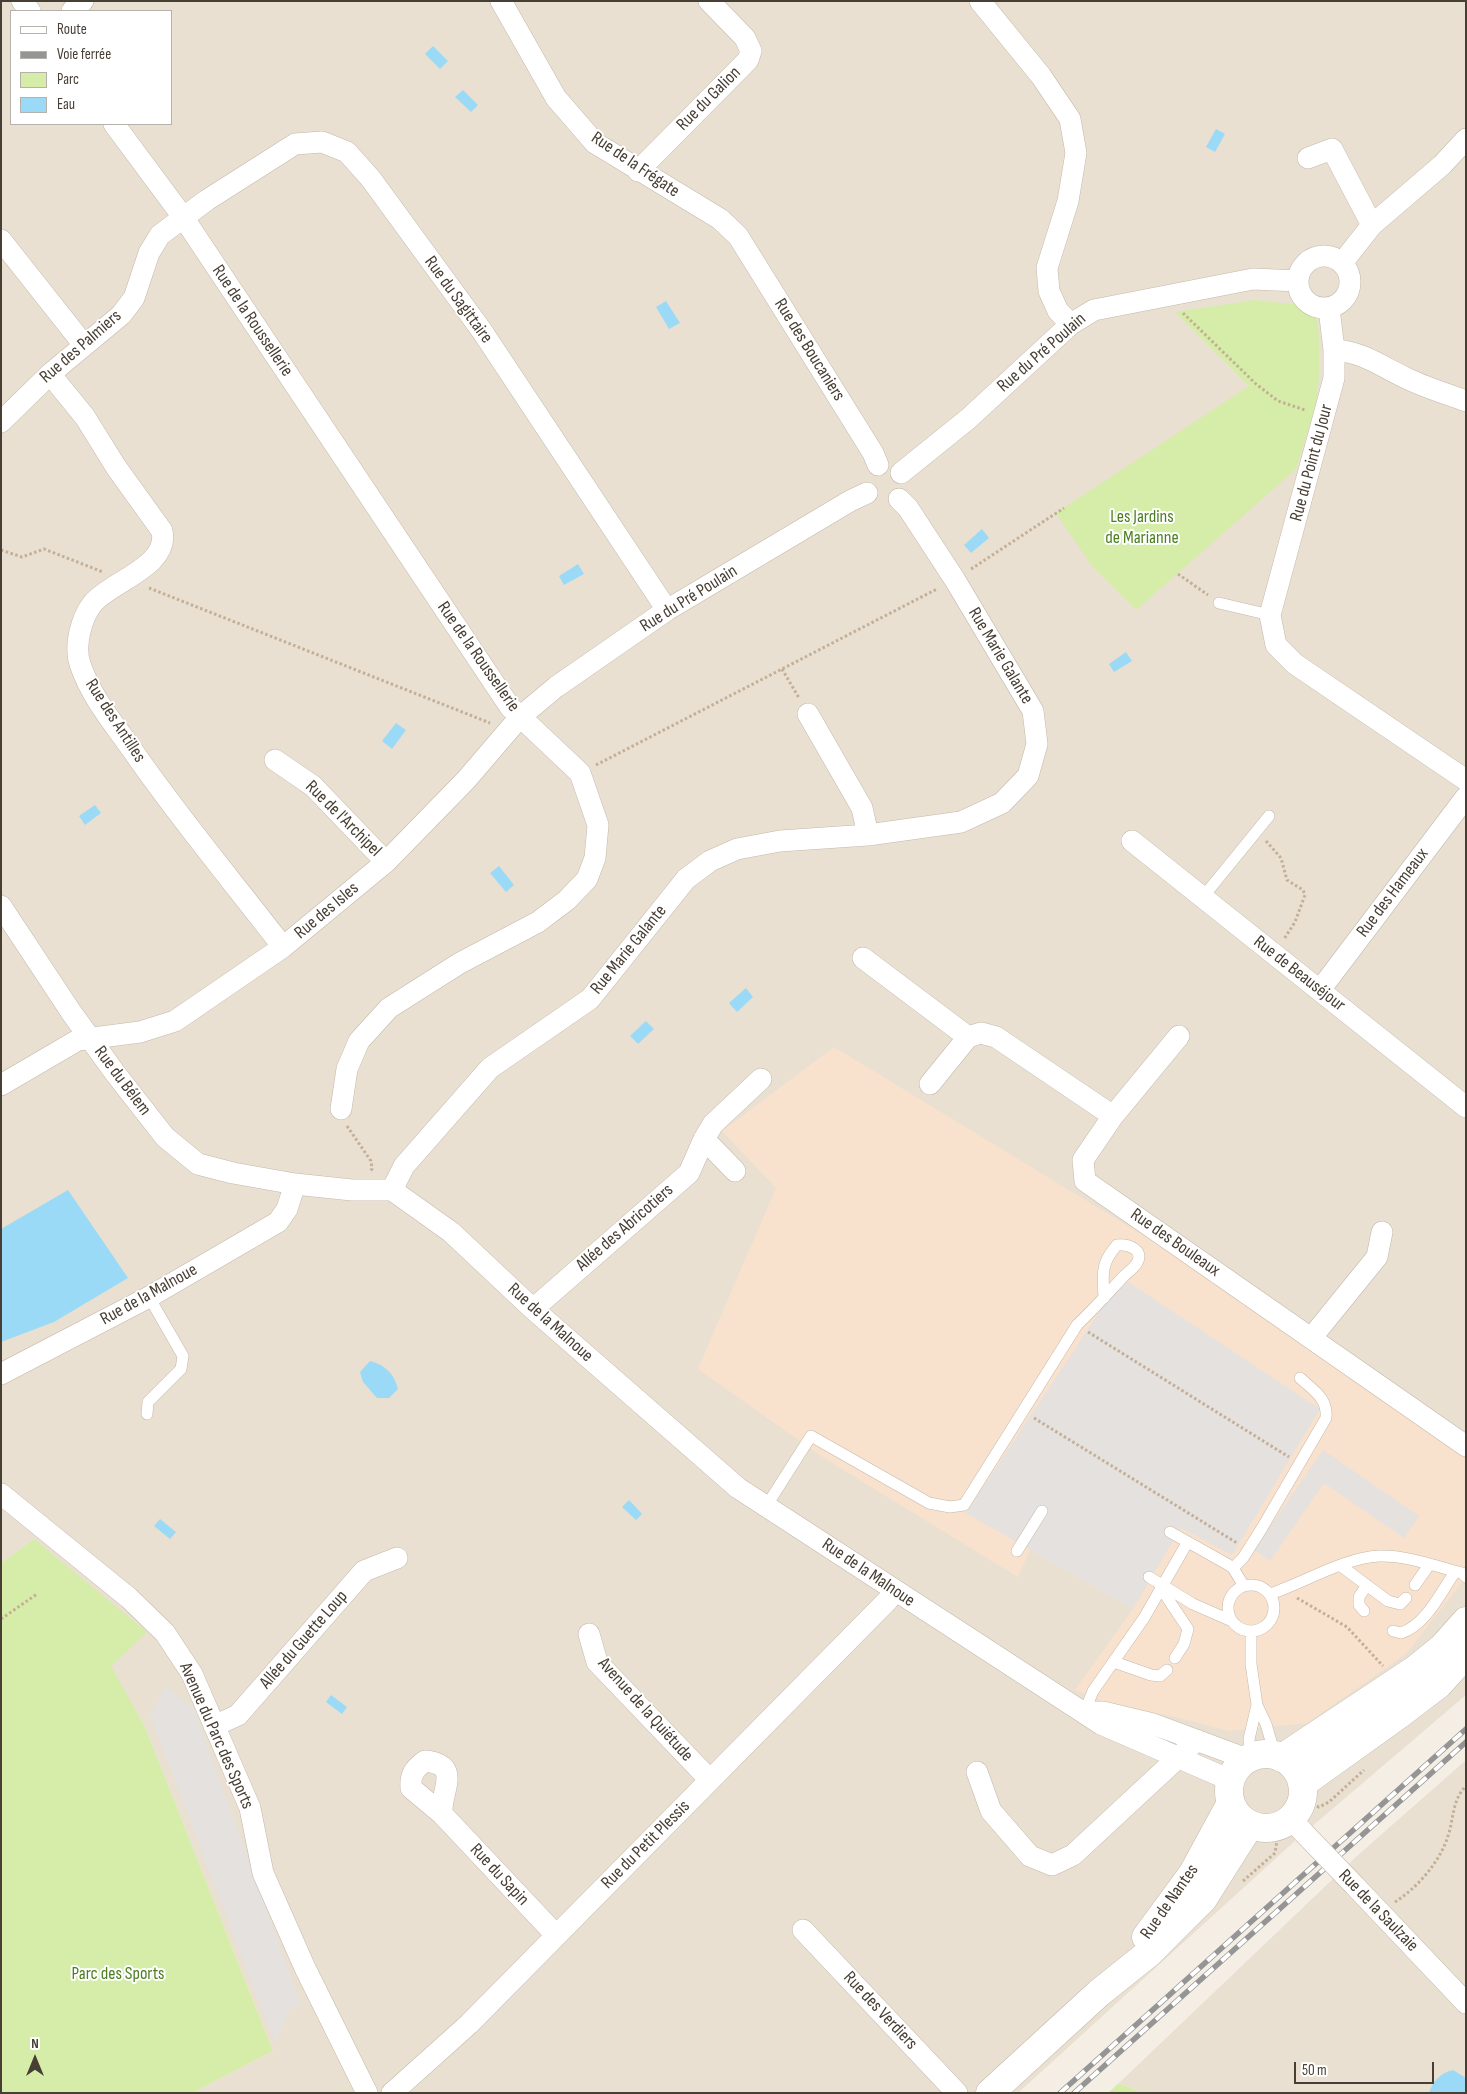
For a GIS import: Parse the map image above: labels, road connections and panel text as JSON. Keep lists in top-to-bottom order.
{
  "streets": {
    "street": [
      "Rue du Galion",
      "Rue de la Frégate",
      "Rue du Sagittaire",
      "Rue de la Roussellerie",
      "Rue des Palmiers",
      "Rue des Boucaniers",
      "Rue du Pré Poulain",
      "Rue du Point du Jour",
      "Rue Marie Galante",
      "Rue des Antilles",
      "Rue de l'Archipel",
      "Rue des Hameaux",
      "Rue des Isles",
      "Rue de Beauséjour",
      "Rue du Bélem",
      "Allée des Abricotiers",
      "Rue des Bouleaux",
      "Rue de la Malnoue",
      "Allée du Guette Loup",
      "Avenue de la Quiétude",
      "Avenue du Parc des Sports",
      "Rue du Petit Plessis",
      "Rue du Sapin",
      "Rue de Nantes",
      "Rue de la Saulzaie",
      "Rue des Verdiers"
    ]
  },
  "crossings": [
    ["Rue du Galion", "Rue de la Frégate"],
    ["Rue de la Frégate", "Rue des Boucaniers"],
    ["Rue du Sagittaire", "Rue de la Roussellerie"],
    ["Rue du Sagittaire", "Rue des Palmiers"],
    ["Rue du Sagittaire", "Rue du Pré Poulain"],
    ["Rue de la Roussellerie", "Rue des Palmiers"],
    ["Rue de la Roussellerie", "Rue du Pré Poulain"],
    ["Rue de la Roussellerie", "Rue des Isles"],
    ["Rue des Palmiers", "Rue des Antilles"],
    ["Rue des Boucaniers", "Rue du Pré Poulain"],
    ["Rue des Boucaniers", "Rue Marie Galante"],
    ["Rue du Pré Poulain", "Rue du Point du Jour"],
    ["Rue du Pré Poulain", "Rue Marie Galante"],
    ["Rue du Pré Poulain", "Rue des Isles"],
    ["Rue Marie Galante", "Rue de la Malnoue"],
    ["Rue des Antilles", "Rue des Isles"],
    ["Rue de l'Archipel", "Rue des Isles"],
    ["Rue des Hameaux", "Rue de Beauséjour"],
    ["Rue des Isles", "Rue du Bélem"],
    ["Rue du Bélem", "Rue de la Malnoue"],
    ["Allée des Abricotiers", "Rue de la Malnoue"],
    ["Rue de la Malnoue", "Rue du Petit Plessis"],
    ["Rue de la Malnoue", "Rue de Nantes"],
    ["Rue de la Malnoue", "Rue de la Saulzaie"],
    ["Allée du Guette Loup", "Avenue du Parc des Sports"],
    ["Avenue de la Quiétude", "Rue du Petit Plessis"],
    ["Rue du Petit Plessis", "Rue du Sapin"],
    ["Rue de Nantes", "Rue de la Saulzaie"]
  ],
  "parks": ["Les Jardins de Marianne", "Parc des Sports"],
  "legend": [
    "Route",
    "Voie ferrée",
    "Parc",
    "Eau"
  ],
  "scale_bar": "50 m",
  "north": "top"
}
